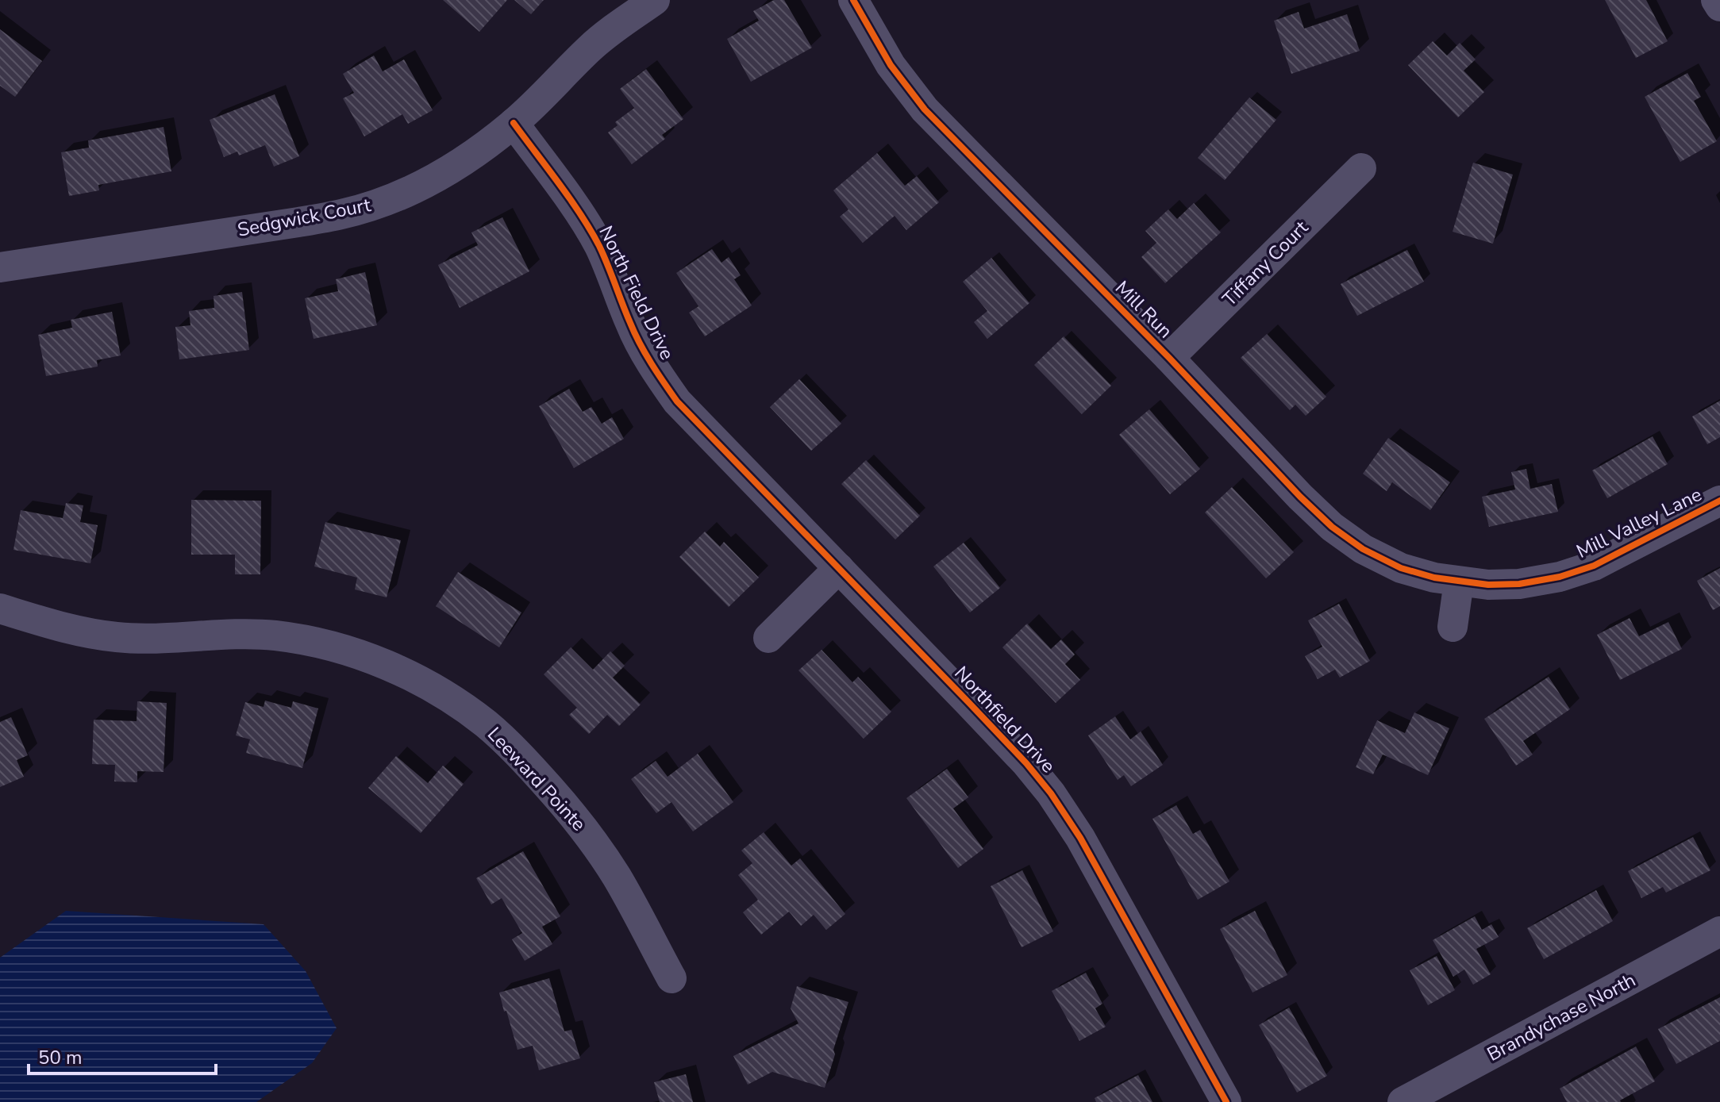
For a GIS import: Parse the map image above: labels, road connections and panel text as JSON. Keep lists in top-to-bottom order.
{
  "streets": {
    "street": [
      "Sedgwick Court",
      "Tiffany Court",
      "North Field Drive",
      "Mill Run",
      "Mill Valley Lane",
      "Northfield Drive",
      "Leeward Pointe",
      "Brandychase North"
    ]
  },
  "crossings": [
    ["Sedgwick Court", "North Field Drive"],
    ["Tiffany Court", "Mill Run"],
    ["North Field Drive", "Northfield Drive"],
    ["Mill Run", "Mill Valley Lane"]
  ],
  "scale_bar": "50 m"
}
